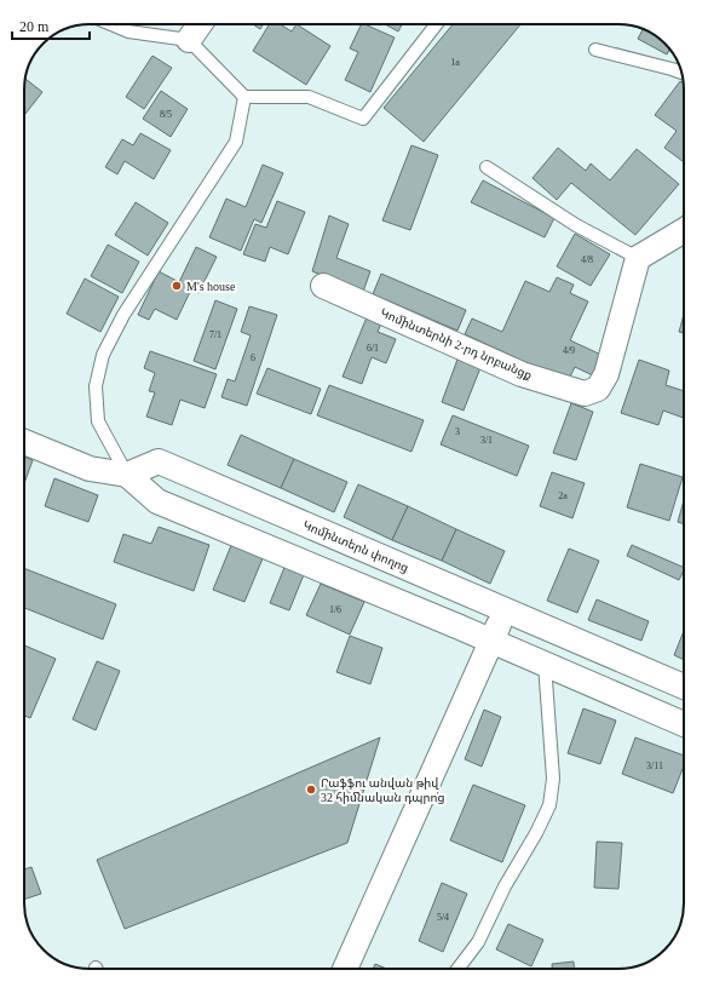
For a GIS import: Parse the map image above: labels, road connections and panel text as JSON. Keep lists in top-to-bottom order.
{
  "streets": {
    "street": ["Կոմինտերնի 2-րդ նրբանցք", "Կոմինտերն փողոց"]
  },
  "places": ["M's house", "Րաֆֆու անվան թիվ 32 հիմնական դպրոց"],
  "house_numbers": [
    "1a",
    "8/5",
    "4/8",
    "7/1",
    "6/1",
    "4/9",
    "6",
    "3",
    "3/1",
    "2a",
    "1/6",
    "3/11",
    "5/4"
  ],
  "scale_bar": "20 m"
}
